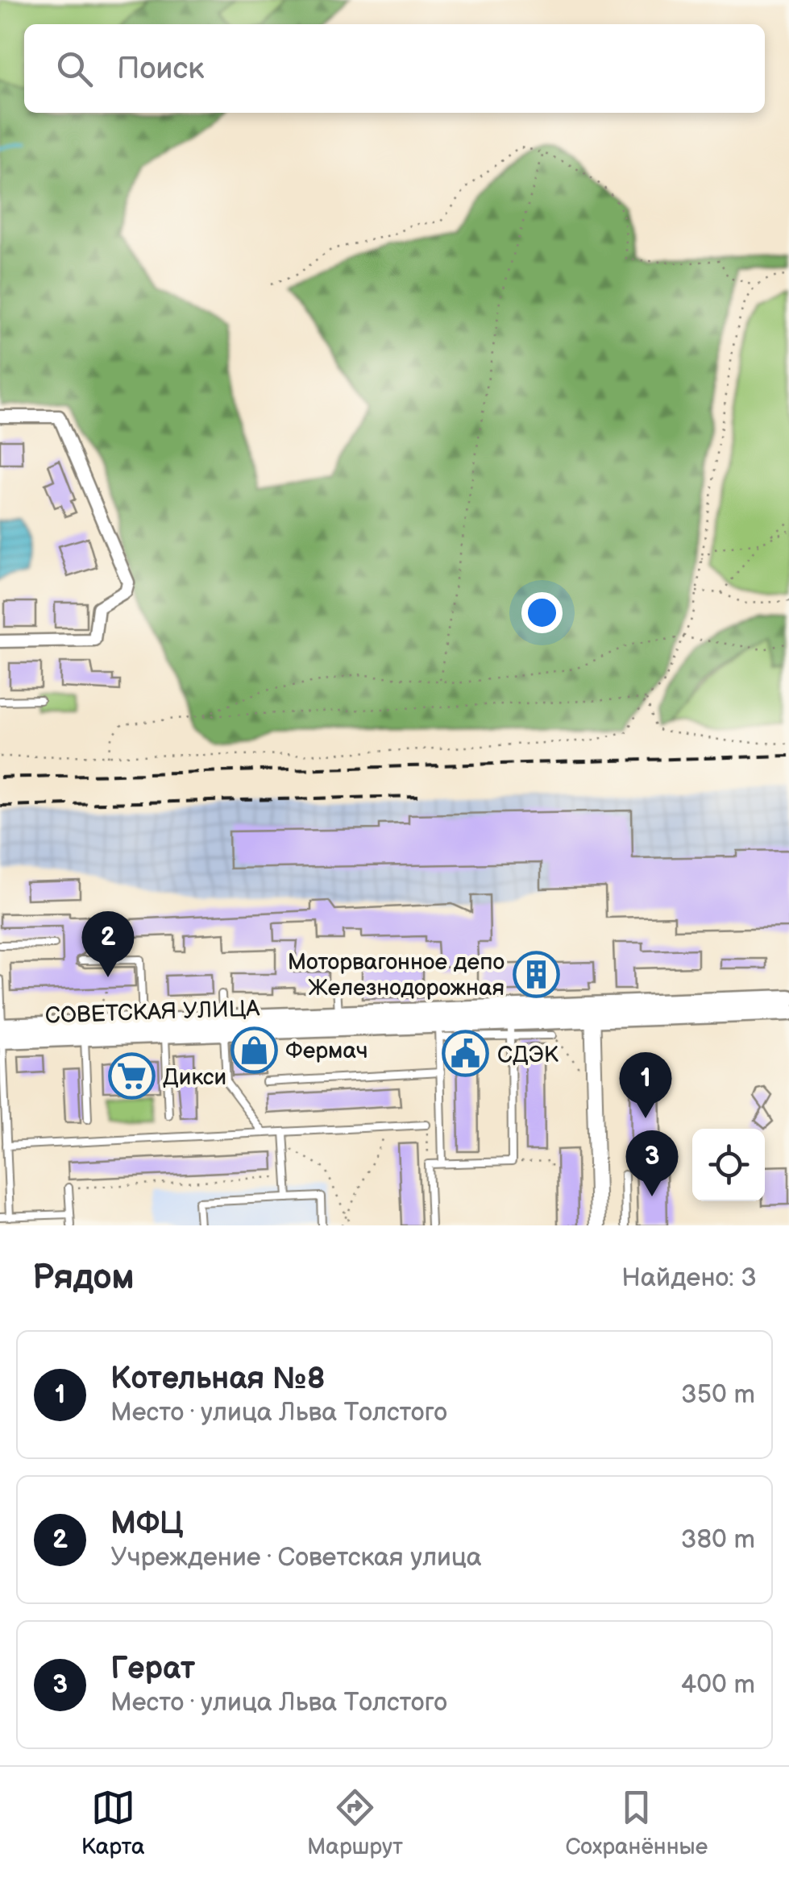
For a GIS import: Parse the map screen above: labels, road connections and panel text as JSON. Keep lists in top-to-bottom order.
{
  "streets": {
    "main road": ["СОВЕТСКАЯ УЛИЦА"]
  },
  "places": {
    "building": ["Моторвагонное депо Железнодорожная"],
    "shop": ["Фермач"],
    "public building": ["СДЭК"],
    "supermarket": ["Дикси"]
  },
  "page": {
    "search": "Поиск",
    "pins": ["2", "1", "3"],
    "heading": ["Рядом", "Найдено: 3"],
    "list": [
      {
        "mark": "1",
        "name": "Котельная №8",
        "note": "Место · улица Льва Толстого",
        "value": "350 m"
      },
      {
        "mark": "2",
        "name": "МФЦ",
        "note": "Учреждение · Советская улица",
        "value": "380 m"
      },
      {
        "mark": "3",
        "name": "Герат",
        "note": "Место · улица Льва Толстого",
        "value": "400 m"
      }
    ],
    "nav": ["Карта", "Маршрут", "Сохранённые"]
  }
}
